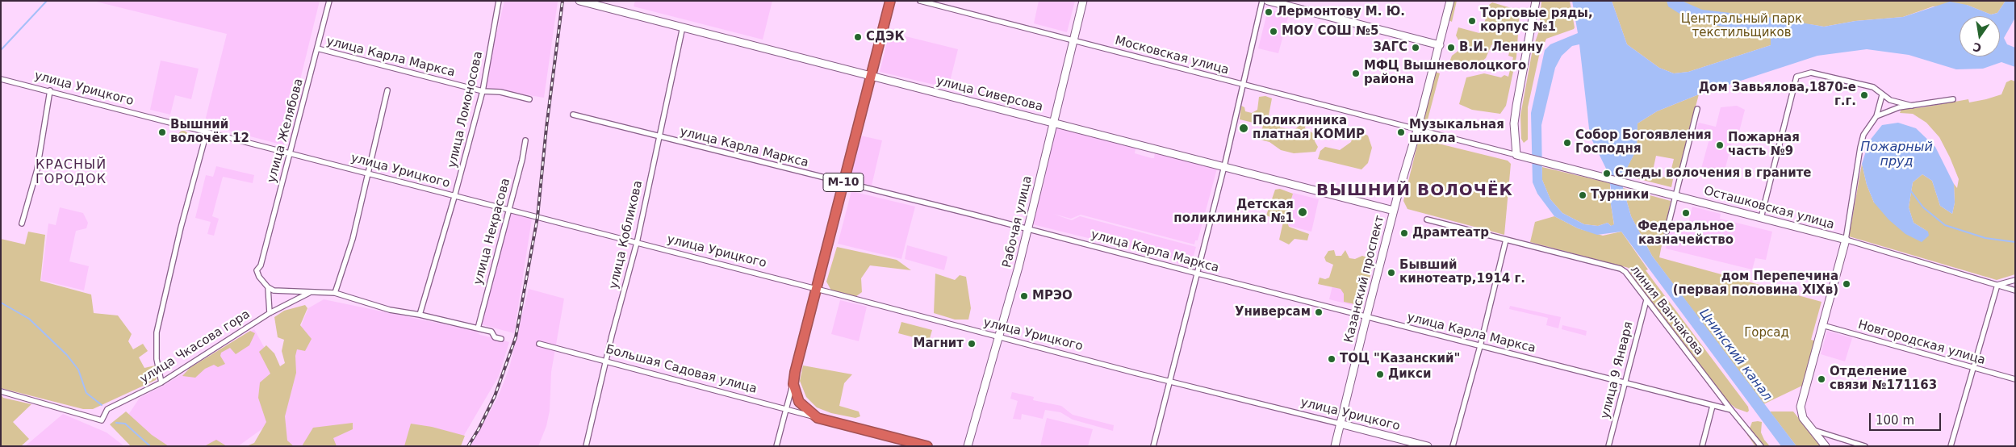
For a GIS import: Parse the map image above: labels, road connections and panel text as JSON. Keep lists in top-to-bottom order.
{
  "streets": {
    "highway": ["М-10", "Большая Садовая улица"],
    "street": [
      "Московская улица",
      "улица Карла Маркса",
      "улица Урицкого",
      "улица Сиверсова",
      "улица Ломоносова",
      "улица Желябова",
      "Осташковская улица",
      "Рабочая улица",
      "улица Некрасова",
      "улица Кобликова",
      "Казанский проспект",
      "линия Ванчакова",
      "Новгородская улица",
      "улица Чкасова гора",
      "улица 9 Января"
    ]
  },
  "crossings": [
    ["Московская улица", "Осташковская улица"],
    ["Московская улица", "Рабочая улица"],
    ["Московская улица", "Казанский проспект"],
    ["улица Карла Маркса", "улица Ломоносова"],
    ["улица Карла Маркса", "улица Желябова"],
    ["улица Карла Маркса", "М-10"],
    ["улица Карла Маркса", "Рабочая улица"],
    ["улица Карла Маркса", "улица Кобликова"],
    ["улица Карла Маркса", "Казанский проспект"],
    ["улица Карла Маркса", "линия Ванчакова"],
    ["улица Карла Маркса", "улица 9 Января"],
    ["улица Урицкого", "улица Ломоносова"],
    ["улица Урицкого", "улица Желябова"],
    ["улица Урицкого", "М-10"],
    ["улица Урицкого", "Рабочая улица"],
    ["улица Урицкого", "улица Некрасова"],
    ["улица Урицкого", "улица Кобликова"],
    ["улица Урицкого", "Казанский проспект"],
    ["улица Сиверсова", "М-10"],
    ["улица Сиверсова", "Рабочая улица"],
    ["улица Сиверсова", "улица Кобликова"],
    ["улица Сиверсова", "Казанский проспект"],
    ["М-10", "Большая Садовая улица"],
    ["улица Кобликова", "Большая Садовая улица"],
    ["линия Ванчакова", "улица 9 Января"]
  ],
  "districts": ["КРАСНЫЙ ГОРОДОК", "ВЫШНИЙ ВОЛОЧЁК"],
  "water": ["Пожарный пруд", "Цнинский канал"],
  "parks": ["Центральный парк текстильщиков", "Горсад"],
  "places": [
    "Лермонтову М. Ю.",
    "Торговые ряды, корпус №1",
    "МОУ СОШ №5",
    "СДЭК",
    "ЗАГС",
    "В.И. Ленину",
    "МФЦ Вышневолоцкого района",
    "Дом Завьялова,1870-е г.г.",
    "Поликлиника платная КОМИР",
    "Вышний волочёк 12",
    "Музыкальная школа",
    "Собор Богоявления Господня",
    "Пожарная часть №9",
    "Следы волочения в граните",
    "Турники",
    "Детская поликлиника №1",
    "Федеральное казначейство",
    "Драмтеатр",
    "Бывший кинотеатр,1914 г.",
    "дом Перепечина (первая половина XIXв)",
    "МРЭО",
    "Универсам",
    "Магнит",
    "ТОЦ \"Казанский\"",
    "Дикси",
    "Отделение связи №171163"
  ],
  "scale_bar": "100 m",
  "north": "bottom"
}
